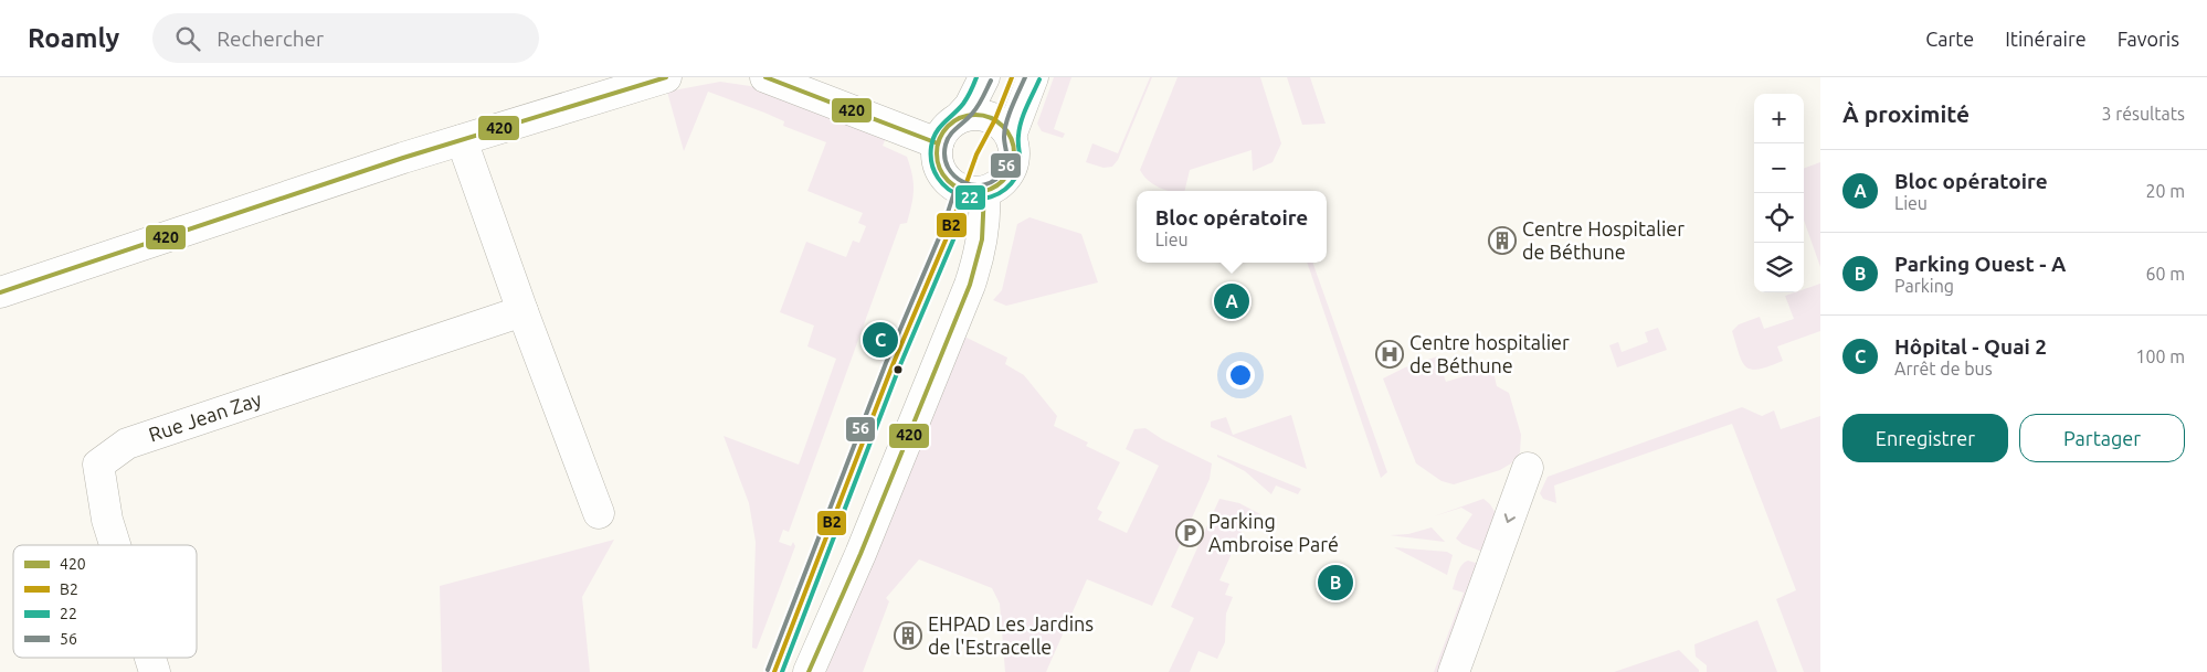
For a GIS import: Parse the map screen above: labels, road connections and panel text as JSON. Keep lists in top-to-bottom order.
{
  "streets": {
    "street": ["Rue Jean Zay"]
  },
  "places": {
    "building": ["Centre Hospitalier de Béthune", "EHPAD Les Jardins de l'Estracelle"],
    "hospital": ["Centre hospitalier de Béthune"],
    "parking": ["Parking Ambroise Paré"]
  },
  "lines": [
    "transit line 420",
    "transit line B2",
    "transit line 22",
    "transit line 56"
  ],
  "legend": [
    "420",
    "B2",
    "22",
    "56"
  ],
  "page": {
    "header": "Roamly",
    "search": "Rechercher",
    "nav": ["Carte", "Itinéraire", "Favoris"],
    "heading": ["À proximité", "3 résultats"],
    "map_buttons": ["+", "−"],
    "list": [
      {
        "mark": "A",
        "name": "Bloc opératoire",
        "note": "Lieu",
        "value": "20 m"
      },
      {
        "mark": "B",
        "name": "Parking Ouest - A",
        "note": "Parking",
        "value": "60 m"
      },
      {
        "mark": "C",
        "name": "Hôpital - Quai 2",
        "note": "Arrêt de bus",
        "value": "100 m"
      }
    ],
    "popup": ["Bloc opératoire", "Lieu"],
    "pins": ["A", "C", "B"],
    "buttons": ["Enregistrer", "Partager"]
  }
}
